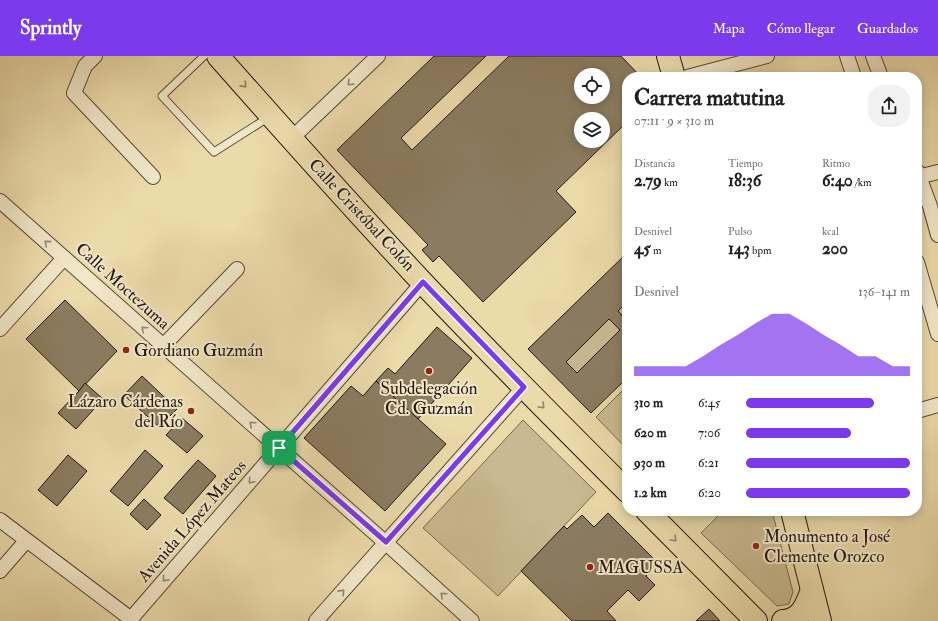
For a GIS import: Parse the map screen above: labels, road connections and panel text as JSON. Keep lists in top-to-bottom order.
{
  "streets": {
    "main road": ["Calle Cristóbal Colón"],
    "street": ["Calle Moctezuma", "Avenida López Mateos"]
  },
  "crossings": [
    ["Calle Cristóbal Colón", "Avenida López Mateos"],
    ["Calle Moctezuma", "Avenida López Mateos"]
  ],
  "one_way": ["Calle Cristóbal Colón", "Calle Moctezuma", "Avenida López Mateos"],
  "places": [
    "Gordiano Guzmán",
    "Subdelegación Cd. Guzmán",
    "Lázaro Cárdenas del Río",
    "Monumento a José Clemente Orozco",
    "MAGUSSA"
  ],
  "page": {
    "header": "Sprintly",
    "nav": ["Mapa", "Cómo llegar", "Guardados"],
    "heading": ["Carrera matutina", "07:11 · 9 × 310 m"],
    "stats": [
      ["Distancia", "2.79 km"],
      ["Tiempo", "18:36"],
      ["Ritmo", "6:40 /km"],
      ["Desnivel", "45 m"],
      ["Pulso", "143 bpm"],
      ["kcal", "200"]
    ],
    "chart": ["Desnivel", "136–141 m"],
    "list": [
      {
        "name": "310 m",
        "note": "6:45"
      },
      {
        "name": "620 m",
        "note": "7:06"
      },
      {
        "name": "930 m",
        "note": "6:21"
      },
      {
        "name": "1.2 km",
        "note": "6:20"
      }
    ]
  }
}
